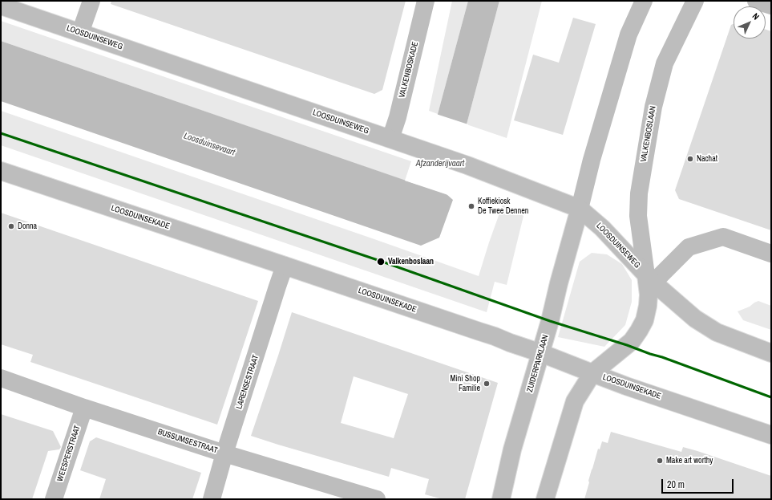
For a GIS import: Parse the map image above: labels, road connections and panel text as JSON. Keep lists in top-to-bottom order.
{
  "streets": {
    "main road": [
      "LOOSDUINSEWEG",
      "VALKENBOSKADE",
      "VALKENBOSLAAN",
      "LOOSDUINSEKADE",
      "ZUIDERPARKLAAN",
      "LARENSESTRAAT",
      "BUSSUMSESTRAAT",
      "WEESPERSTRAAT"
    ]
  },
  "crossings": [
    ["LOOSDUINSEWEG", "VALKENBOSKADE"],
    ["LOOSDUINSEWEG", "VALKENBOSLAAN"],
    ["LOOSDUINSEWEG", "ZUIDERPARKLAAN"],
    ["LOOSDUINSEKADE", "ZUIDERPARKLAAN"],
    ["LOOSDUINSEKADE", "LARENSESTRAAT"],
    ["LARENSESTRAAT", "BUSSUMSESTRAAT"],
    ["BUSSUMSESTRAAT", "WEESPERSTRAAT"]
  ],
  "water": ["Loosduinsevaart", "Afzanderijvaart"],
  "places": [
    "Nachat",
    "Koffiekiosk De Twee Dennen",
    "Donna",
    "Valkenboslaan",
    "Mini Shop Familie",
    "Make art worthy"
  ],
  "scale_bar": "20 m",
  "north": "top right"
}
